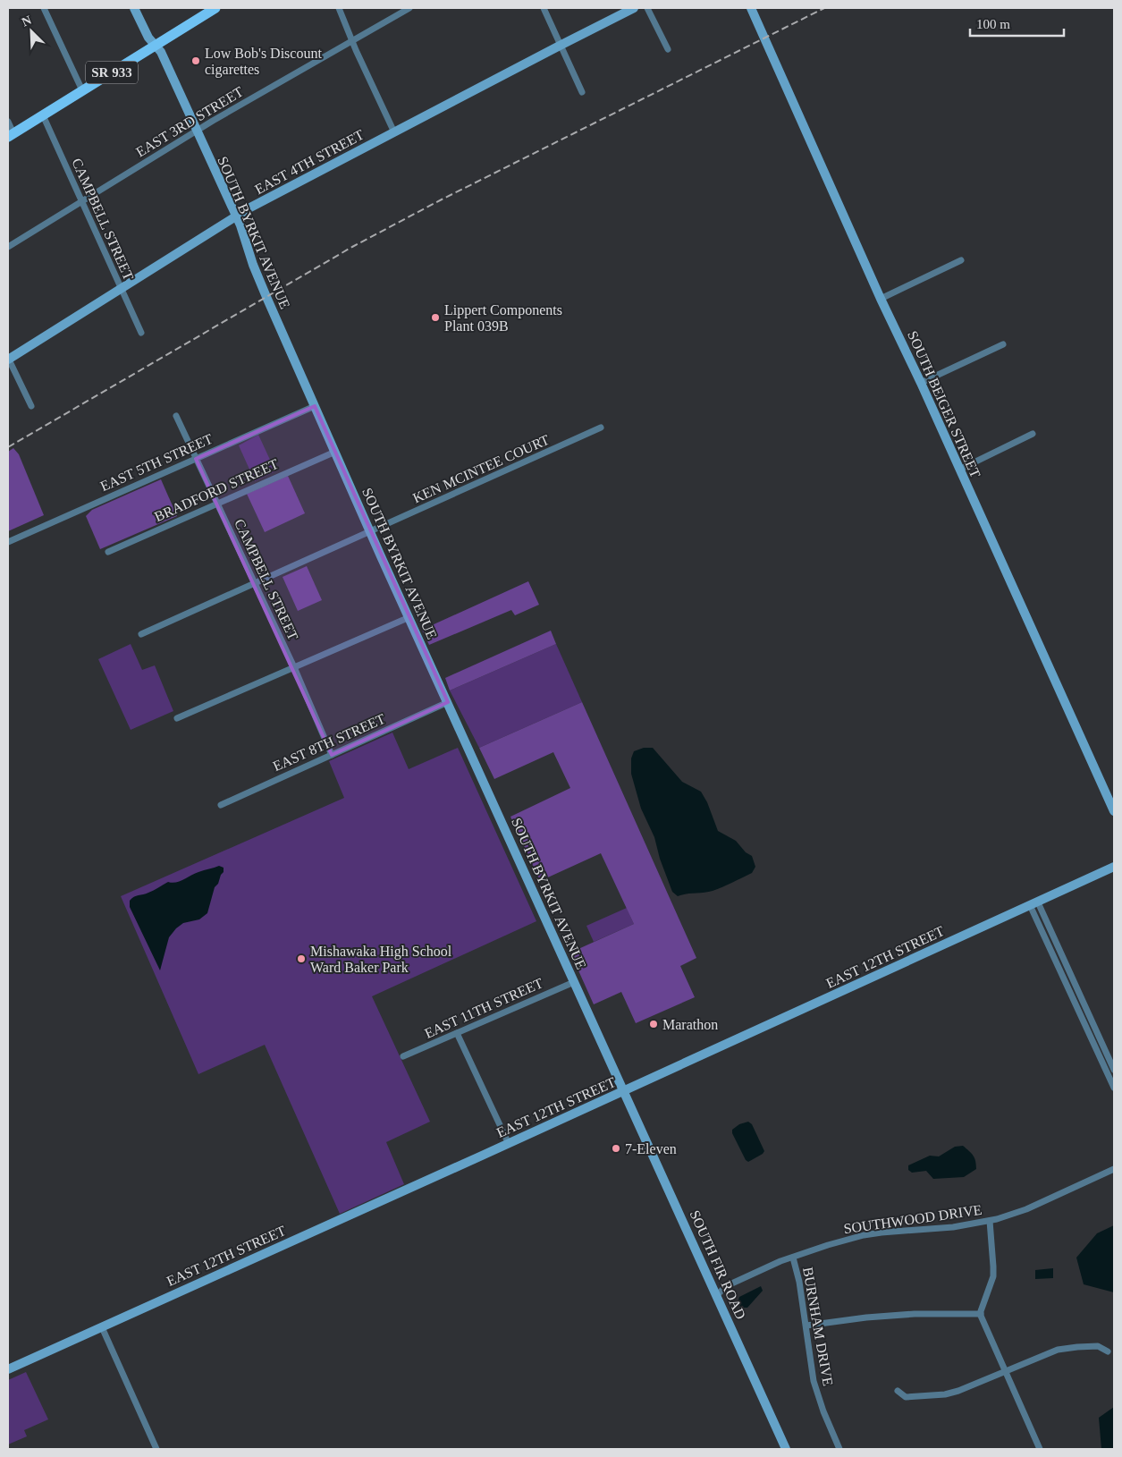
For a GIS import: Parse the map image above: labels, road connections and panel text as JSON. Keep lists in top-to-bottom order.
{
  "streets": {
    "main road": ["SR 933"],
    "street": [
      "EAST 3RD STREET",
      "EAST 4TH STREET",
      "CAMPBELL STREET",
      "SOUTH BYRKIT AVENUE",
      "SOUTH BEIGER STREET",
      "EAST 5TH STREET",
      "KEN MCINTEE COURT",
      "BRADFORD STREET",
      "EAST 8TH STREET",
      "EAST 12TH STREET",
      "EAST 11TH STREET",
      "SOUTHWOOD DRIVE",
      "SOUTH FIR ROAD",
      "BURNHAM DRIVE"
    ]
  },
  "crossings": [
    ["SR 933", "CAMPBELL STREET"],
    ["SR 933", "SOUTH BYRKIT AVENUE"],
    ["EAST 3RD STREET", "CAMPBELL STREET"],
    ["EAST 3RD STREET", "SOUTH BYRKIT AVENUE"],
    ["EAST 4TH STREET", "CAMPBELL STREET"],
    ["EAST 4TH STREET", "SOUTH BYRKIT AVENUE"],
    ["CAMPBELL STREET", "EAST 5TH STREET"],
    ["CAMPBELL STREET", "KEN MCINTEE COURT"],
    ["CAMPBELL STREET", "BRADFORD STREET"],
    ["CAMPBELL STREET", "EAST 8TH STREET"],
    ["SOUTH BYRKIT AVENUE", "EAST 5TH STREET"],
    ["SOUTH BYRKIT AVENUE", "KEN MCINTEE COURT"],
    ["SOUTH BYRKIT AVENUE", "BRADFORD STREET"],
    ["SOUTH BYRKIT AVENUE", "EAST 8TH STREET"],
    ["SOUTH BYRKIT AVENUE", "EAST 12TH STREET"],
    ["SOUTH BYRKIT AVENUE", "EAST 11TH STREET"],
    ["SOUTH BYRKIT AVENUE", "SOUTH FIR ROAD"],
    ["EAST 12TH STREET", "SOUTH FIR ROAD"],
    ["SOUTHWOOD DRIVE", "SOUTH FIR ROAD"],
    ["SOUTHWOOD DRIVE", "BURNHAM DRIVE"]
  ],
  "places": [
    "Low Bob's Discount cigarettes",
    "Lippert Components Plant 039B",
    "Mishawaka High School Ward Baker Park",
    "Marathon",
    "7-Eleven"
  ],
  "scale_bar": "100 m",
  "north": "top left"
}
